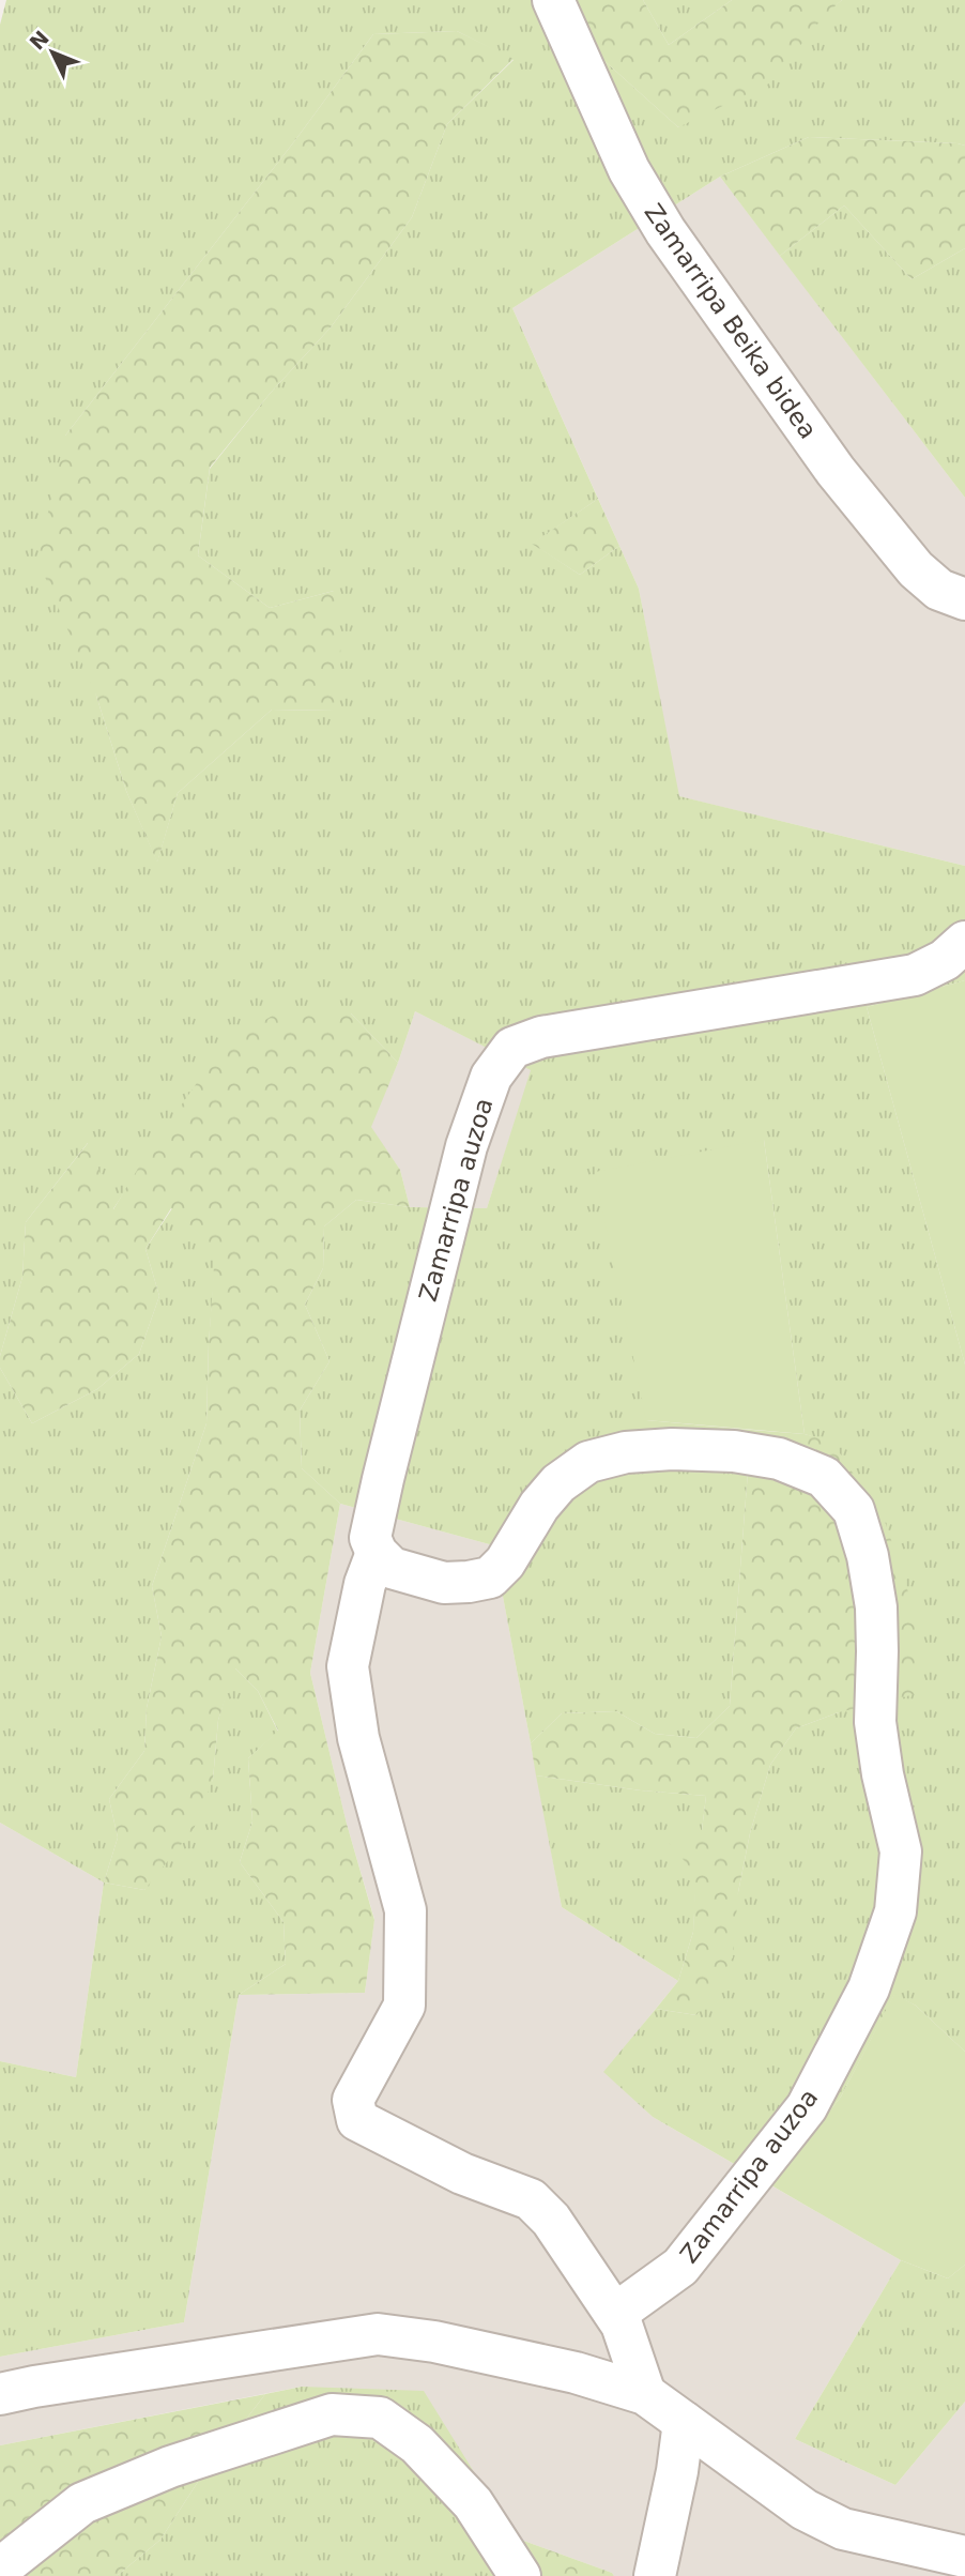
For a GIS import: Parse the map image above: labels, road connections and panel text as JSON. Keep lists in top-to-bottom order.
{
  "streets": {
    "street": ["Zamarripa Beika bidea", "Zamarripa auzoa"]
  },
  "north": "top left"
}
